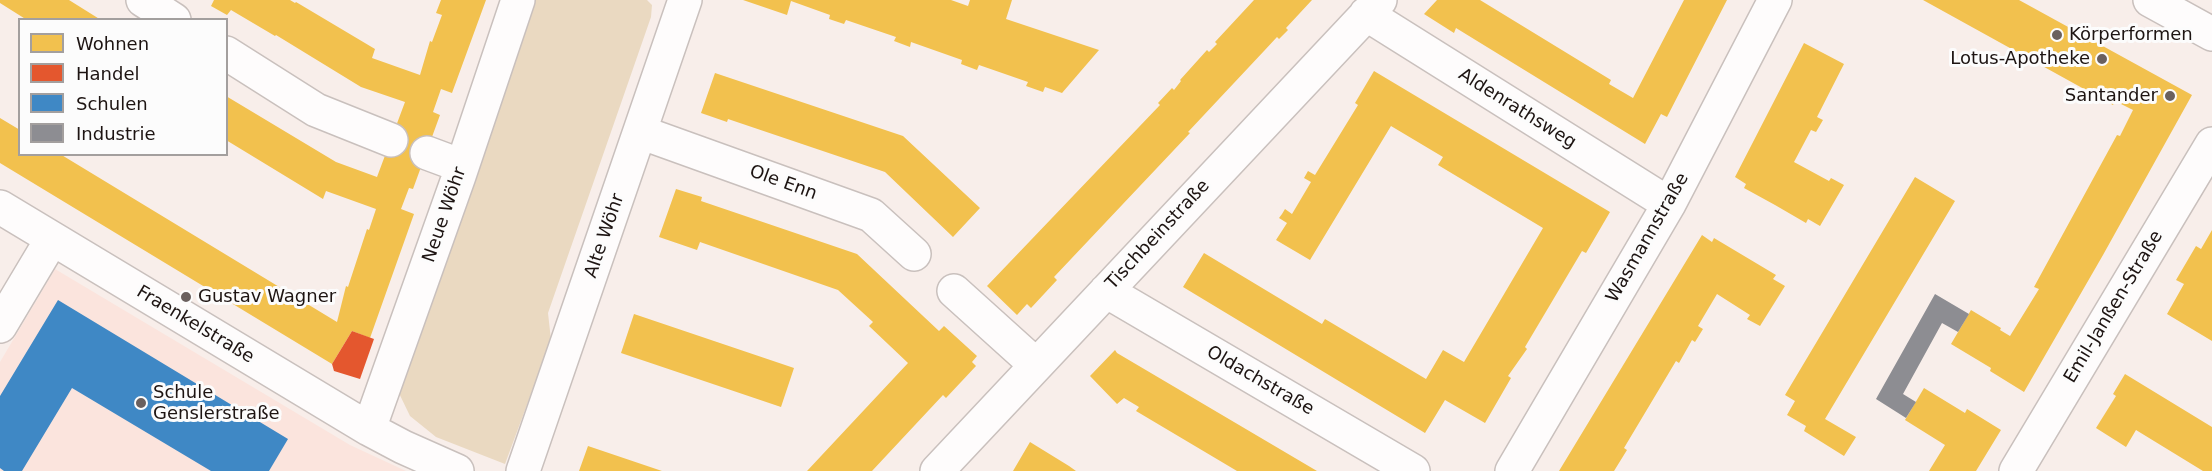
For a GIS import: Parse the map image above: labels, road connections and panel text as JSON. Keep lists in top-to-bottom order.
{
  "streets": {
    "street": [
      "Aldenrathsweg",
      "Ole Enn",
      "Neue Wöhr",
      "Tischbeinstraße",
      "Alte Wöhr",
      "Wasmannstraße",
      "Emil-Janßen-Straße",
      "Fraenkelstraße",
      "Oldachstraße"
    ]
  },
  "crossings": [
    ["Aldenrathsweg", "Tischbeinstraße"],
    ["Aldenrathsweg", "Wasmannstraße"],
    ["Ole Enn", "Alte Wöhr"],
    ["Neue Wöhr", "Fraenkelstraße"],
    ["Tischbeinstraße", "Oldachstraße"]
  ],
  "places": [
    "Körperformen",
    "Lotus-Apotheke",
    "Santander",
    "Gustav Wagner",
    "Schule Genslerstraße"
  ],
  "legend": [
    "Wohnen",
    "Handel",
    "Schulen",
    "Industrie"
  ]
}
